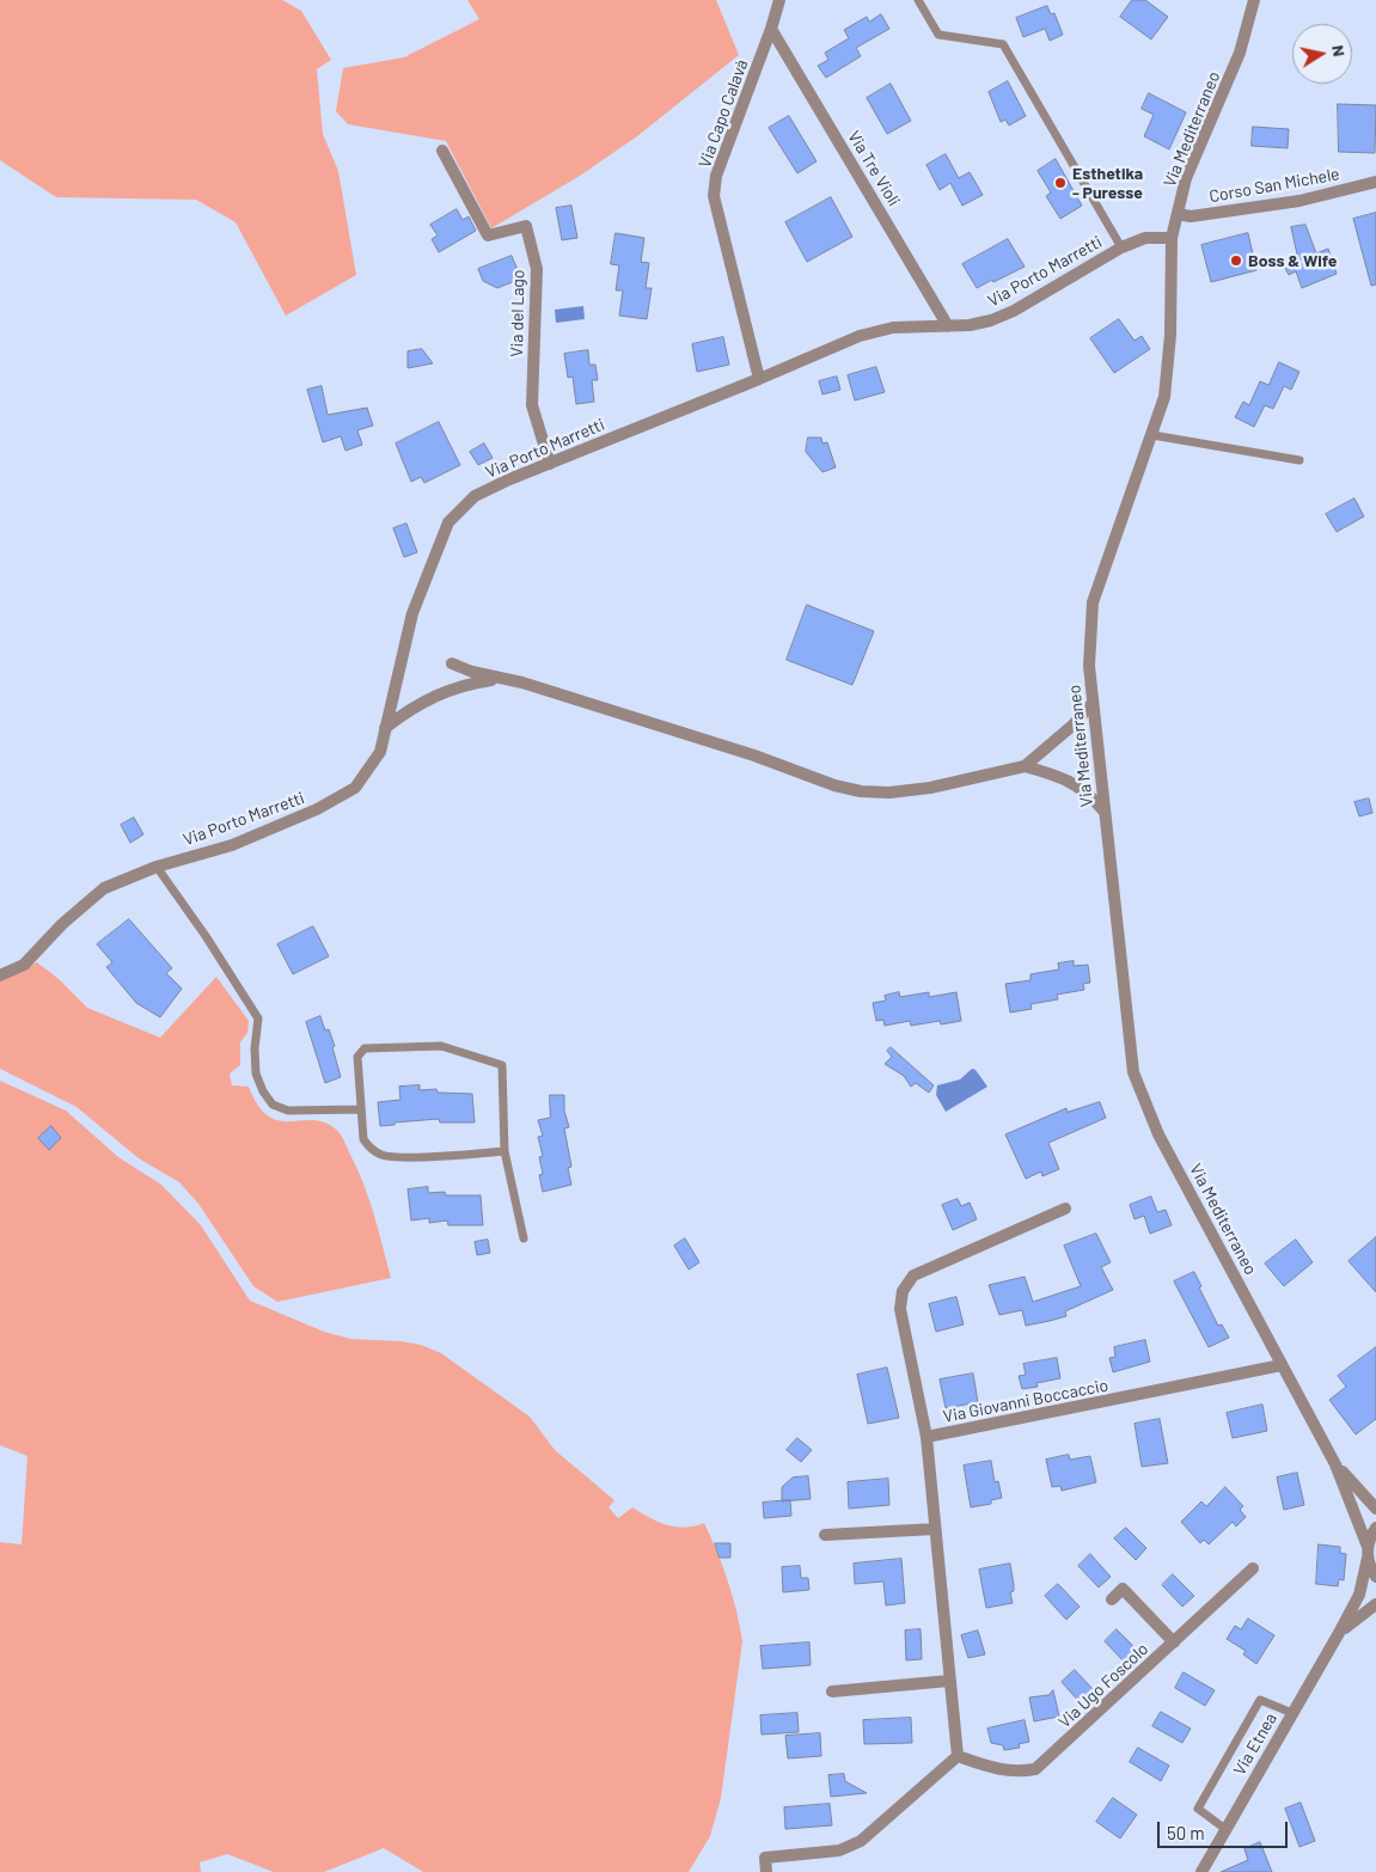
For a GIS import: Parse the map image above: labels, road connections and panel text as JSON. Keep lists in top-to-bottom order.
{
  "streets": {
    "street": [
      "Via Capo Calavà",
      "Via Mediterraneo",
      "Via Tre Violi",
      "Corso San Michele",
      "Via Porto Marretti",
      "Via del Lago",
      "Via Giovanni Boccaccio",
      "Via Ugo Foscolo",
      "Via Etnea"
    ]
  },
  "crossings": [
    ["Via Capo Calavà", "Via Tre Violi"],
    ["Via Capo Calavà", "Via Porto Marretti"],
    ["Via Mediterraneo", "Corso San Michele"],
    ["Via Mediterraneo", "Via Porto Marretti"],
    ["Via Mediterraneo", "Via Giovanni Boccaccio"],
    ["Via Tre Violi", "Via Porto Marretti"],
    ["Via Porto Marretti", "Via del Lago"]
  ],
  "places": ["Esthetika - Puresse", "Boss & Wife"],
  "scale_bar": "50 m",
  "north": "right"
}
